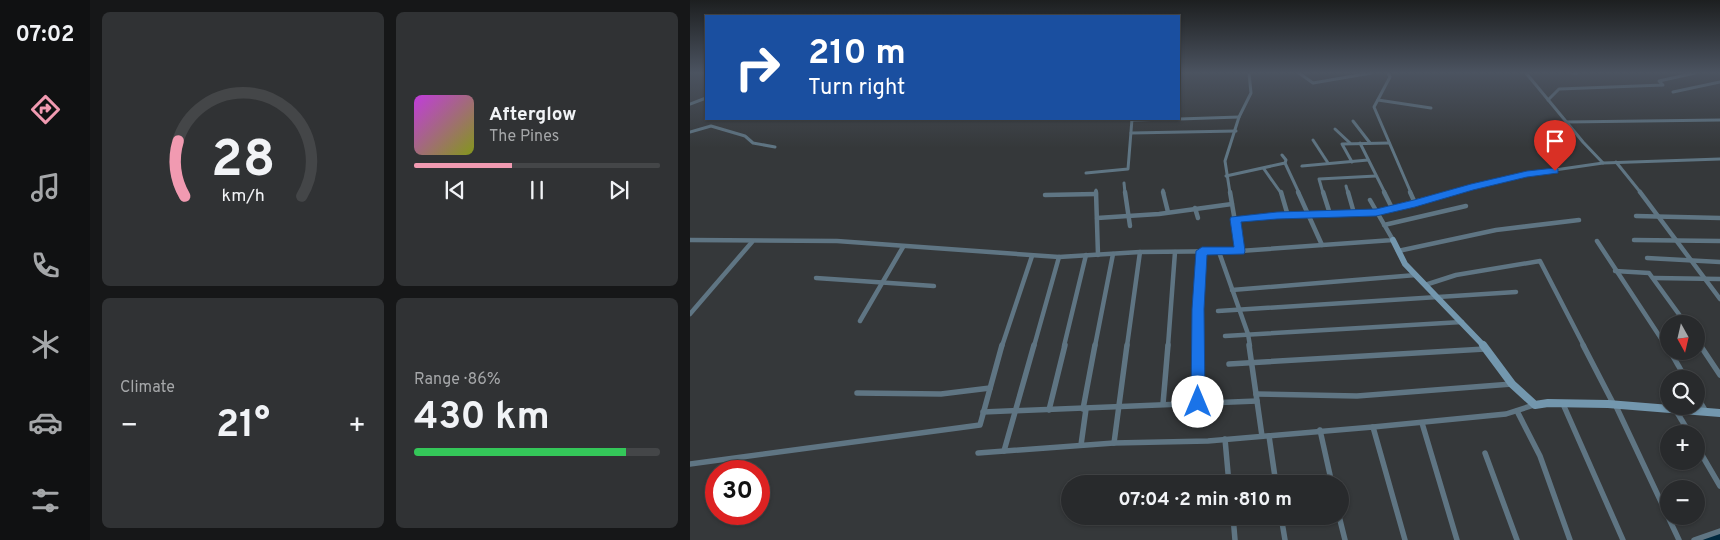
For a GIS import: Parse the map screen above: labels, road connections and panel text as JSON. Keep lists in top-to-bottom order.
{
  "north": "bottom",
  "page": {
    "tabs": "07:02",
    "turn": ["210 m", "Turn right"],
    "song": ["Afterglow", "The Pines"],
    "tile": [
      "Climate",
      ["Range · 86%", "430 km"]
    ],
    "map_buttons": ["+", "−"],
    "heat": ["−", "21°", "+"],
    "limit": "30",
    "trip": "07:04 · 2 min · 810 m",
    "gauge": ["28", "km/h"]
  }
}
